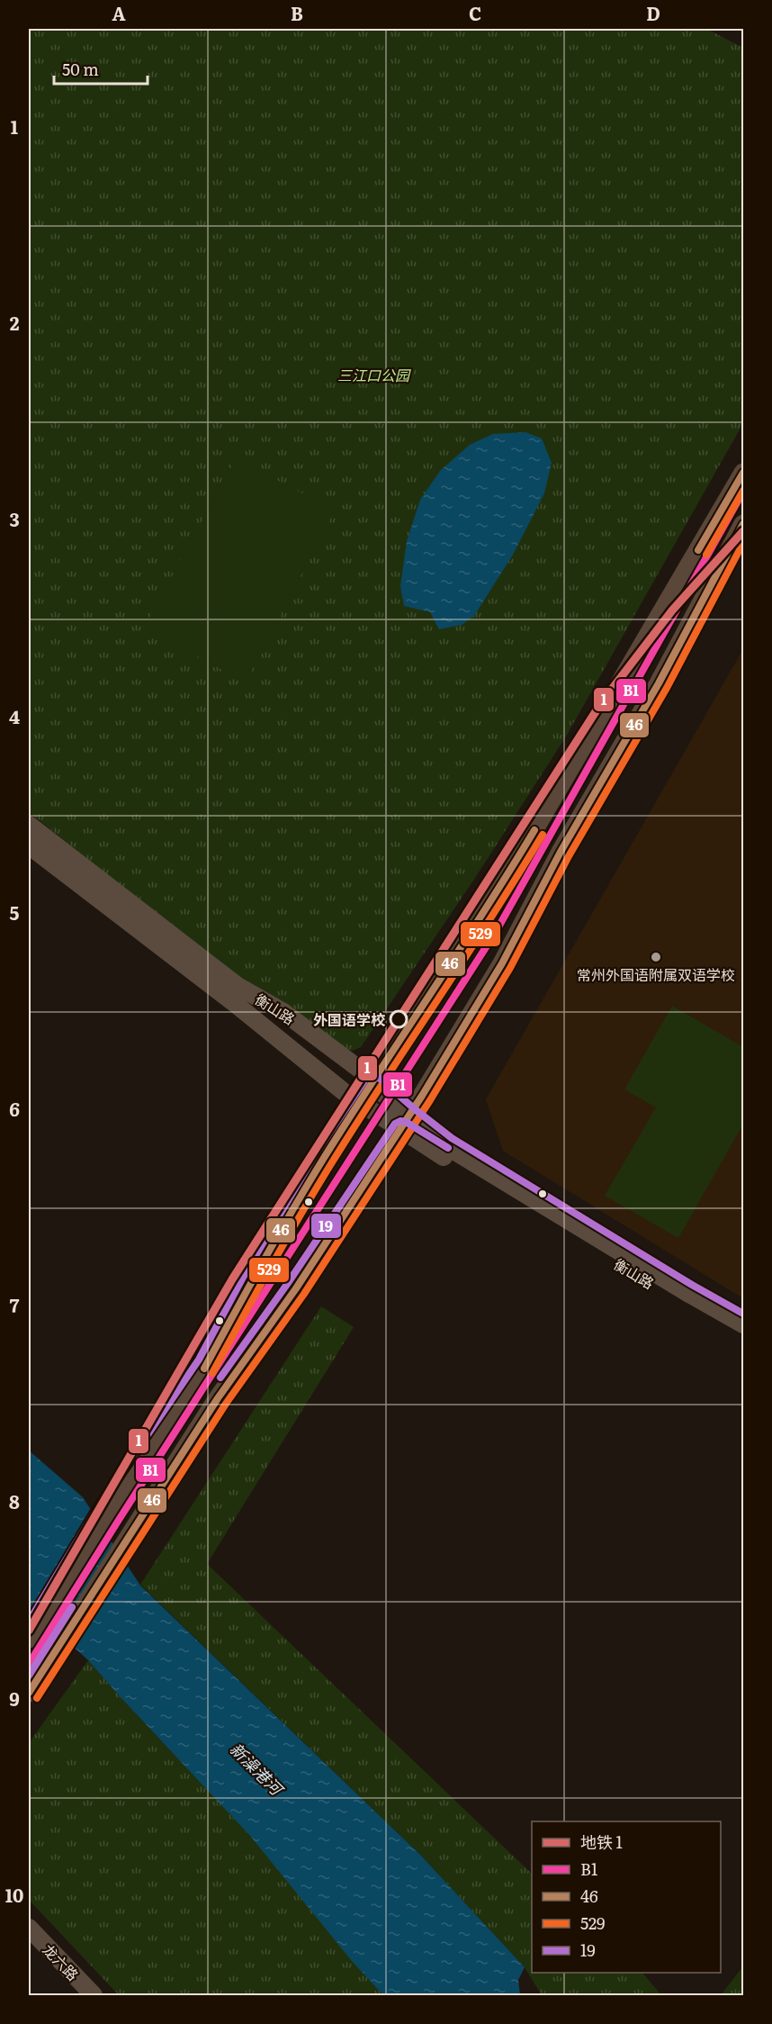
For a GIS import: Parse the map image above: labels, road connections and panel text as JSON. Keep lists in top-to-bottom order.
{
  "streets": {
    "street": ["衡山路", "龙六路"]
  },
  "water": ["新澡港河"],
  "parks": ["三江口公园"],
  "places": ["常州外国语附属双语学校", "外国语学校"],
  "lines": [
    "transit line 46",
    "transit line 529",
    "transit line B1",
    "metro line 1",
    "transit line 19"
  ],
  "legend": [
    "地铁 1",
    "B1",
    "46",
    "529",
    "19"
  ],
  "scale_bar": "50 m",
  "grid": {
    "columns": [
      "A",
      "B",
      "C",
      "D"
    ],
    "rows": [
      "1",
      "2",
      "3",
      "4",
      "5",
      "6",
      "7",
      "8",
      "9",
      "10"
    ]
  }
}
